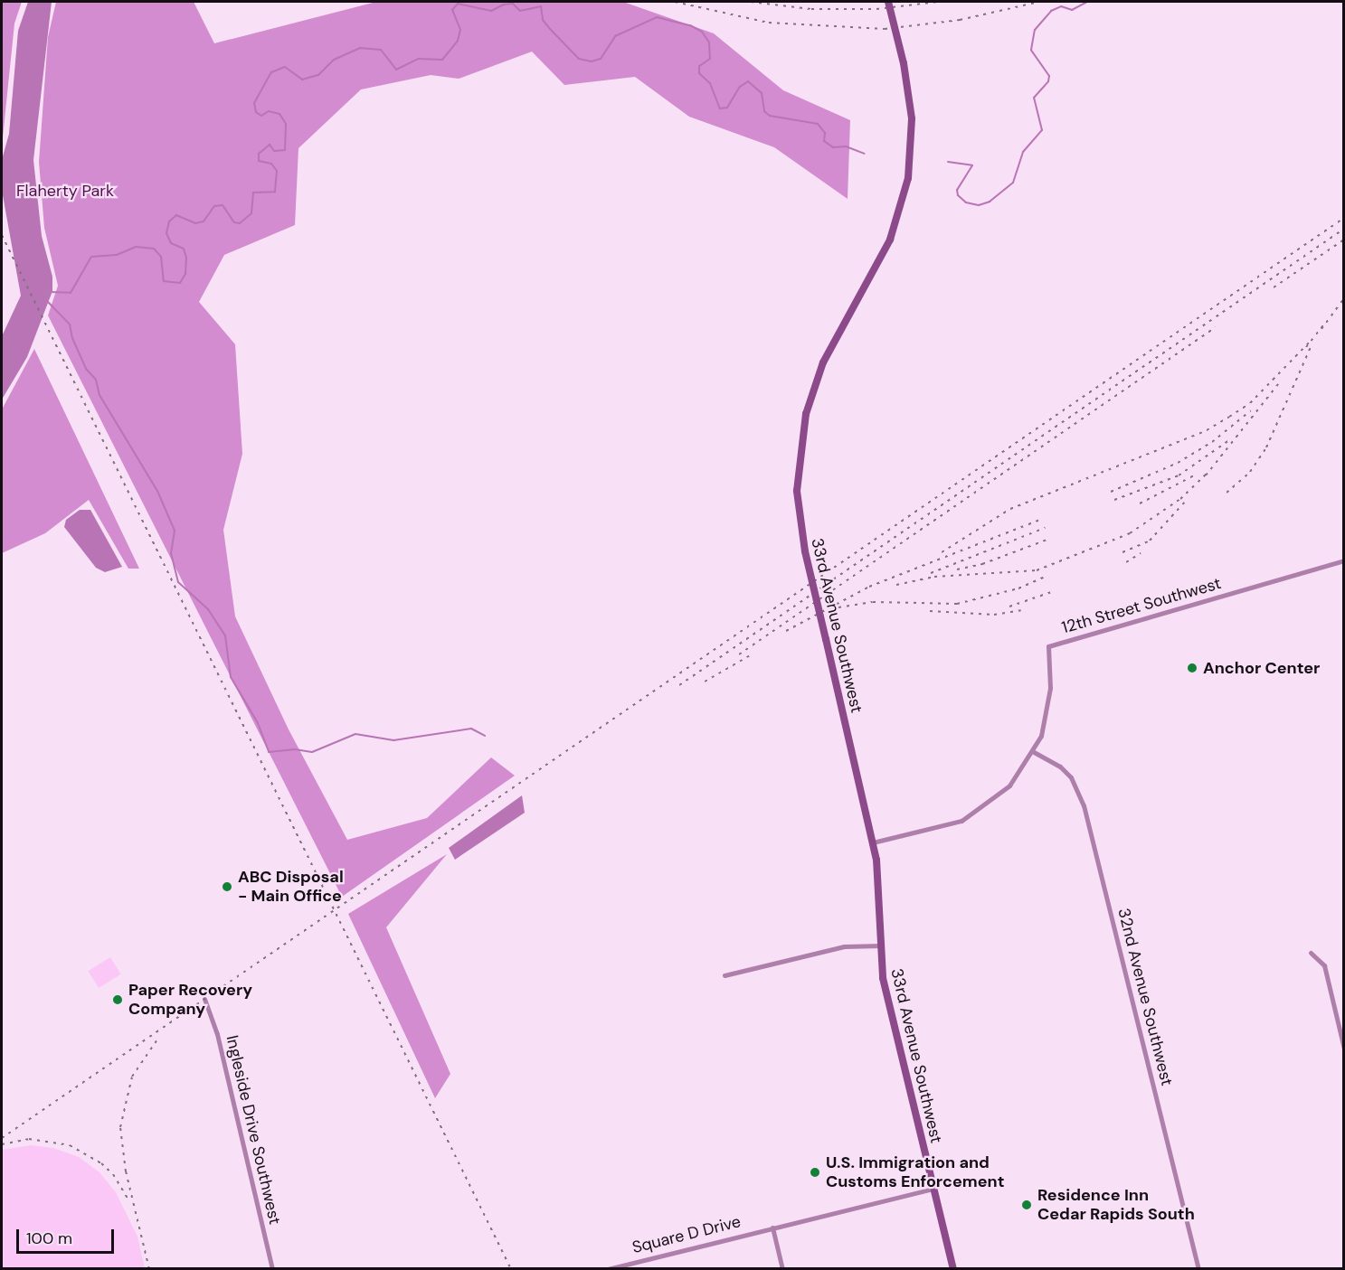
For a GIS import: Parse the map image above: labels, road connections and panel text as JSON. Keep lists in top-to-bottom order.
{
  "streets": {
    "street": [
      "12th Street Southwest",
      "33rd Avenue Southwest",
      "32nd Avenue Southwest",
      "Ingleside Drive Southwest",
      "Square D Drive"
    ]
  },
  "crossings": [
    ["12th Street Southwest", "33rd Avenue Southwest"],
    ["12th Street Southwest", "32nd Avenue Southwest"],
    ["33rd Avenue Southwest", "Square D Drive"]
  ],
  "parks": ["Flaherty Park"],
  "places": [
    "Anchor Center",
    "ABC Disposal - Main Office",
    "Paper Recovery Company",
    "U.S. Immigration and Customs Enforcement",
    "Residence Inn Cedar Rapids South"
  ],
  "scale_bar": "100 m"
}
